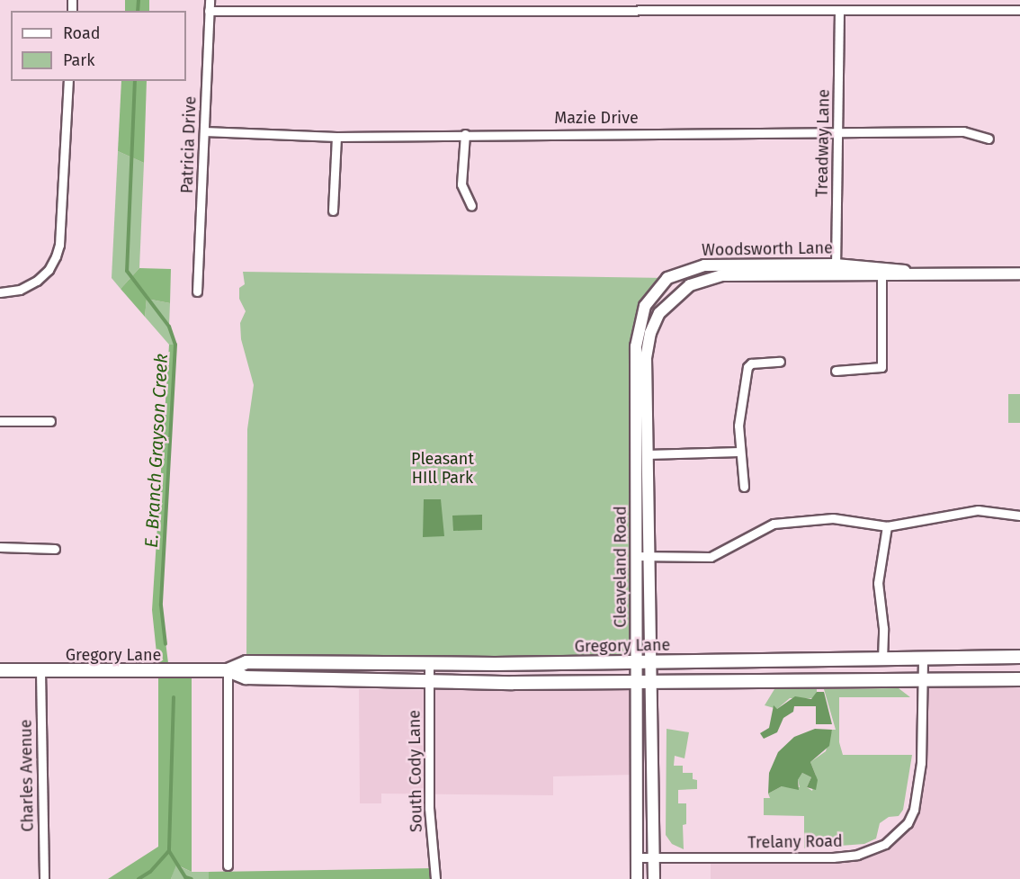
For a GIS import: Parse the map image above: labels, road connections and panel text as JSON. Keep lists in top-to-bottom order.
{
  "streets": {
    "main road": ["Gregory Lane"],
    "street": [
      "Mazie Drive",
      "Treadway Lane",
      "Patricia Drive",
      "Woodsworth Lane",
      "Cleaveland Road",
      "South Cody Lane",
      "Charles Avenue",
      "Trelany Road"
    ]
  },
  "crossings": [
    ["Mazie Drive", "Treadway Lane"],
    ["Mazie Drive", "Patricia Drive"],
    ["Treadway Lane", "Woodsworth Lane"],
    ["Woodsworth Lane", "Cleaveland Road"],
    ["Cleaveland Road", "Gregory Lane"],
    ["Cleaveland Road", "Trelany Road"],
    ["Gregory Lane", "South Cody Lane"],
    ["Gregory Lane", "Charles Avenue"],
    ["Gregory Lane", "Trelany Road"]
  ],
  "water": ["E. Branch Grayson Creek"],
  "parks": ["Pleasant HIll Park"],
  "legend": ["Road", "Park"]
}
